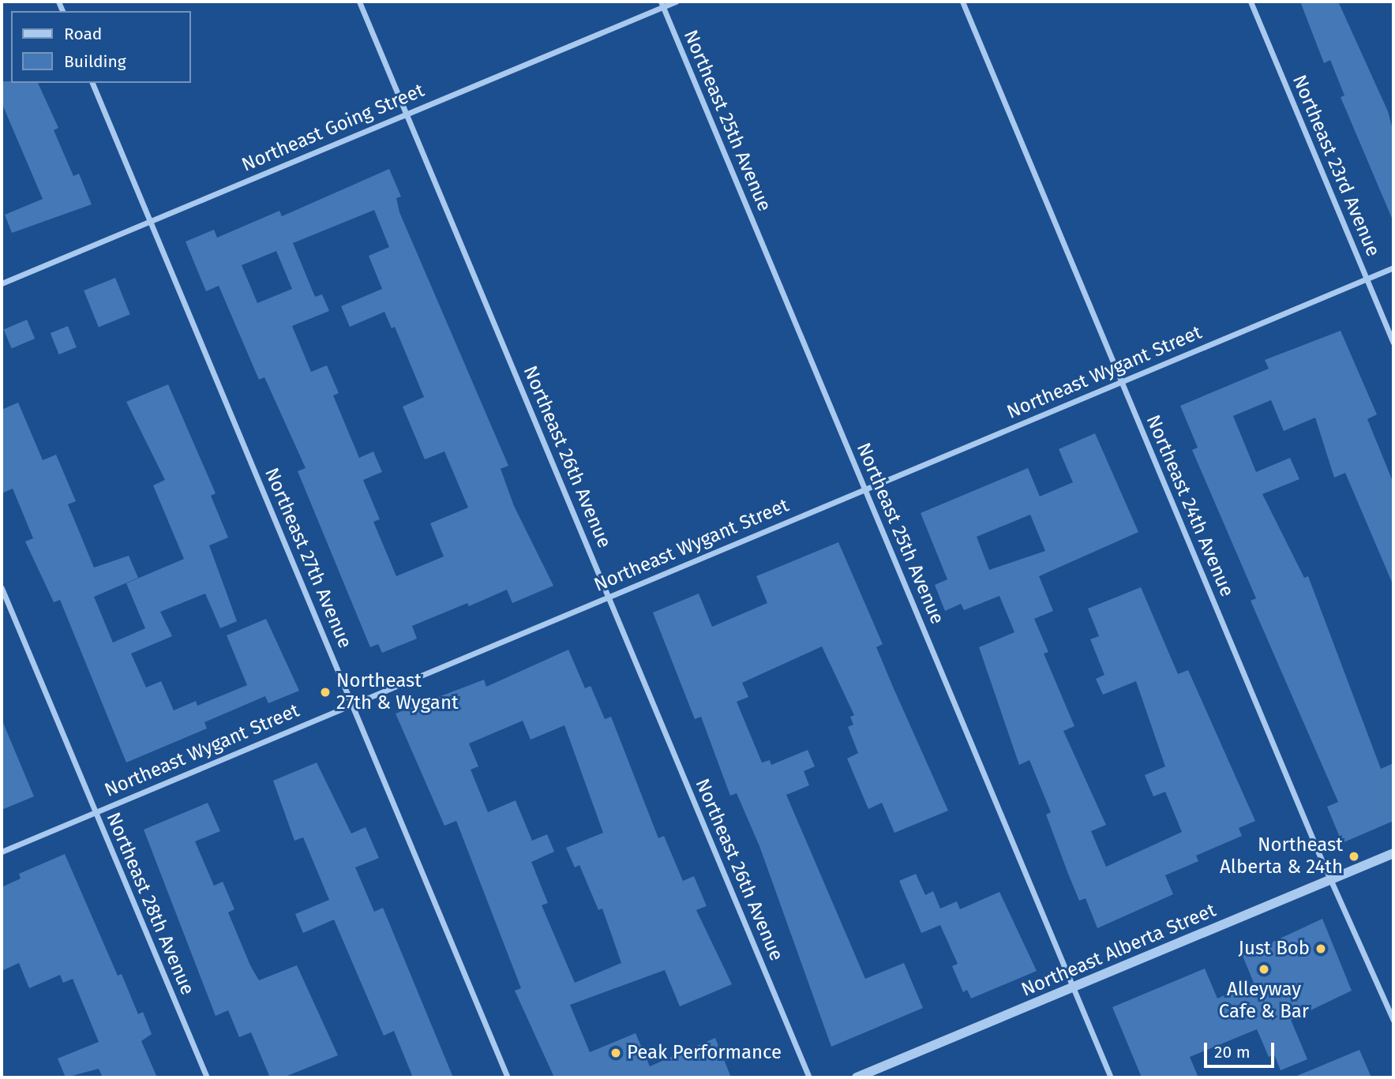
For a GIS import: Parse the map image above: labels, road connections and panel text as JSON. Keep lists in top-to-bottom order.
{
  "streets": {
    "street": [
      "Northeast 25th Avenue",
      "Northeast Going Street",
      "Northeast 23rd Avenue",
      "Northeast Wygant Street",
      "Northeast 26th Avenue",
      "Northeast 24th Avenue",
      "Northeast 27th Avenue",
      "Northeast 28th Avenue",
      "Northeast Alberta Street"
    ]
  },
  "crossings": [
    ["Northeast 25th Avenue", "Northeast Going Street"],
    ["Northeast 25th Avenue", "Northeast Wygant Street"],
    ["Northeast 25th Avenue", "Northeast Alberta Street"],
    ["Northeast Going Street", "Northeast 26th Avenue"],
    ["Northeast Going Street", "Northeast 27th Avenue"],
    ["Northeast 23rd Avenue", "Northeast Wygant Street"],
    ["Northeast Wygant Street", "Northeast 26th Avenue"],
    ["Northeast Wygant Street", "Northeast 24th Avenue"],
    ["Northeast Wygant Street", "Northeast 27th Avenue"],
    ["Northeast Wygant Street", "Northeast 28th Avenue"],
    ["Northeast 24th Avenue", "Northeast Alberta Street"]
  ],
  "places": [
    "Northeast 27th & Wygant",
    "Northeast Alberta & 24th",
    "Just Bob",
    "Alleyway Cafe & Bar",
    "Peak Performance"
  ],
  "legend": ["Road", "Building"],
  "scale_bar": "20 m"
}
